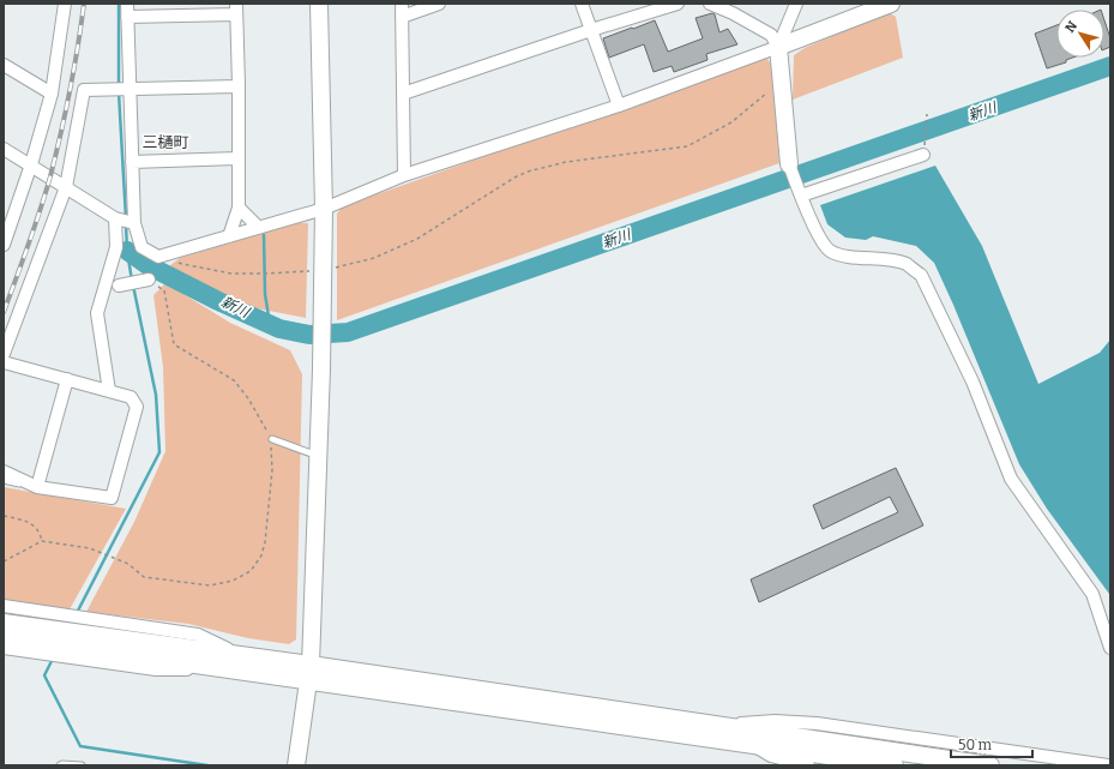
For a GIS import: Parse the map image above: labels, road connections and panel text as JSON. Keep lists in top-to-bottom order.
{
  "districts": ["三樋町"],
  "water": ["新川"],
  "scale_bar": "50 m",
  "north": "top left"
}
